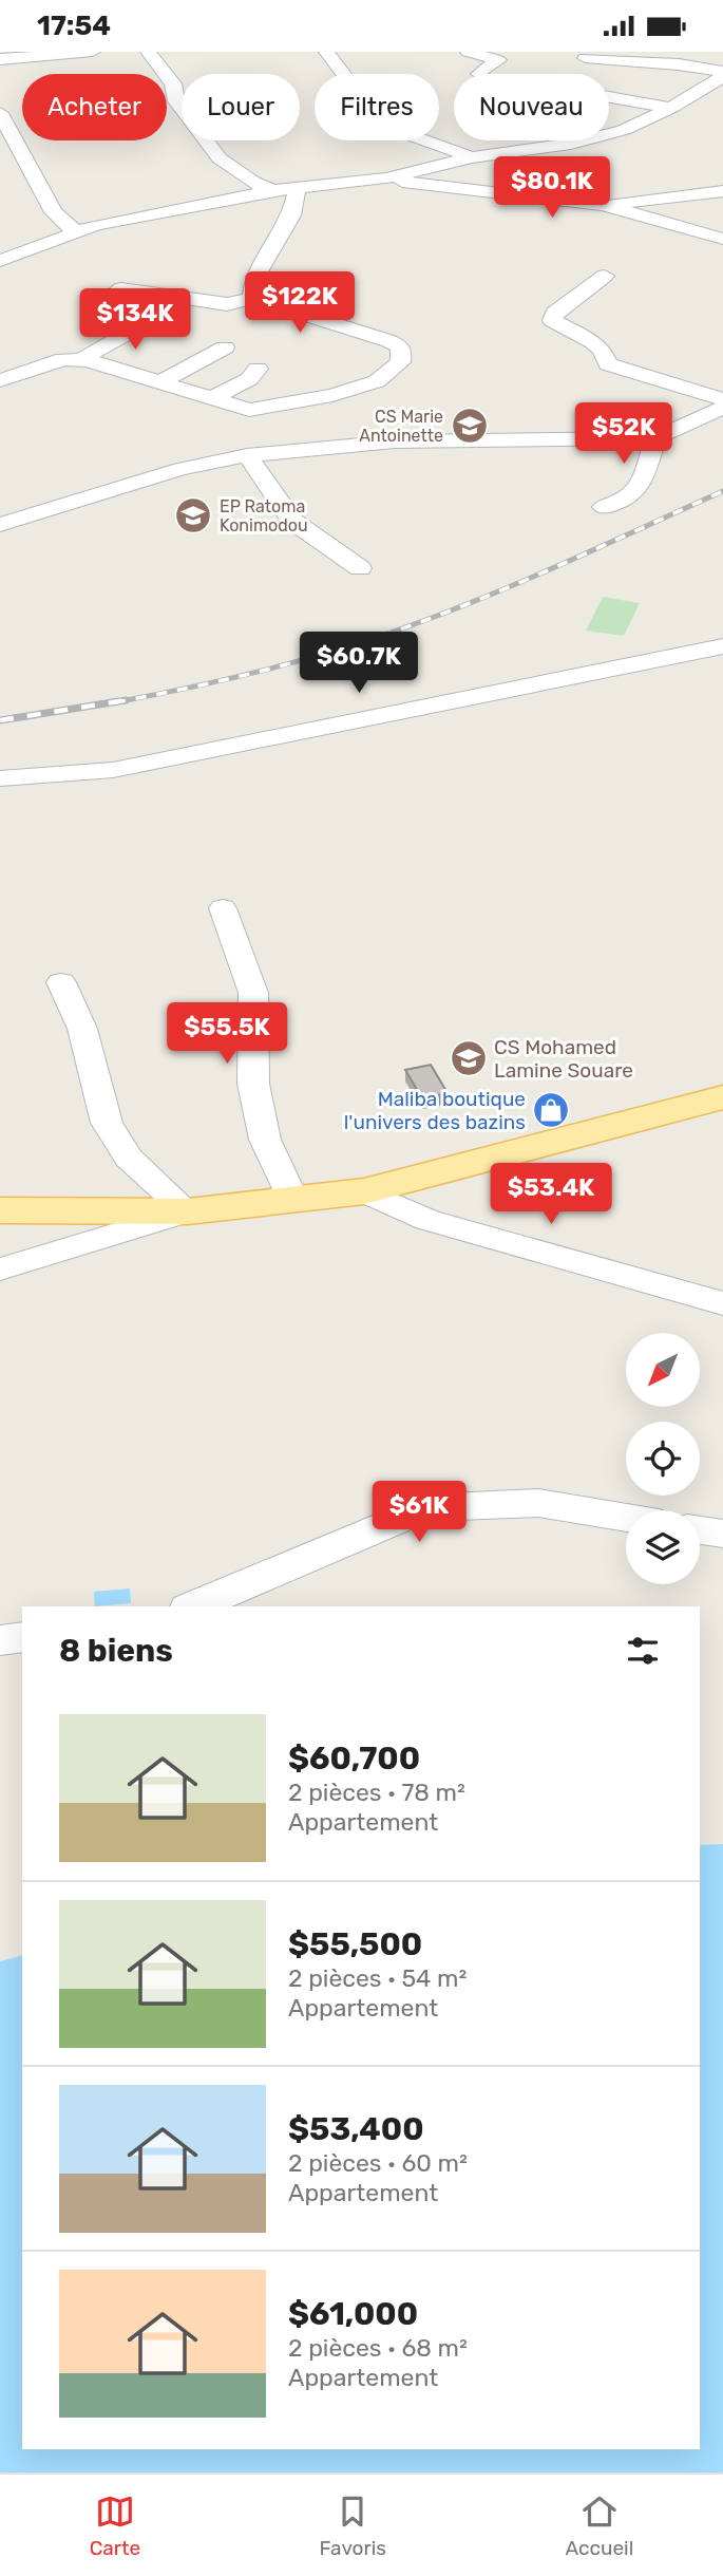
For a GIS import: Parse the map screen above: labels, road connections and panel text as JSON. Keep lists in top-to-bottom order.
{
  "places": {
    "school or university": ["CS Marie Antoinette", "EP Ratoma Konimodou", "CS Mohamed Lamine Souare"],
    "shop": ["Maliba boutique l'univers des bazins"]
  },
  "north": "bottom left",
  "page": {
    "status": "17:54",
    "chip": [
      "Acheter",
      "Louer",
      "Filtres",
      "Nouveau"
    ],
    "price": [
      "$80.1K",
      "$122K",
      "$134K",
      "$52K",
      "$60.7K",
      "$55.5K",
      "$53.4K",
      "$61K"
    ],
    "heading": "8 biens",
    "list": [
      {
        "name": "$60,700",
        "note": "2 pièces · 78 m² · Appartement"
      },
      {
        "name": "$55,500",
        "note": "2 pièces · 54 m² · Appartement"
      },
      {
        "name": "$53,400",
        "note": "2 pièces · 60 m² · Appartement"
      },
      {
        "name": "$61,000",
        "note": "2 pièces · 68 m² · Appartement"
      }
    ],
    "tabs": ["Carte", "Favoris", "Accueil"]
  }
}
